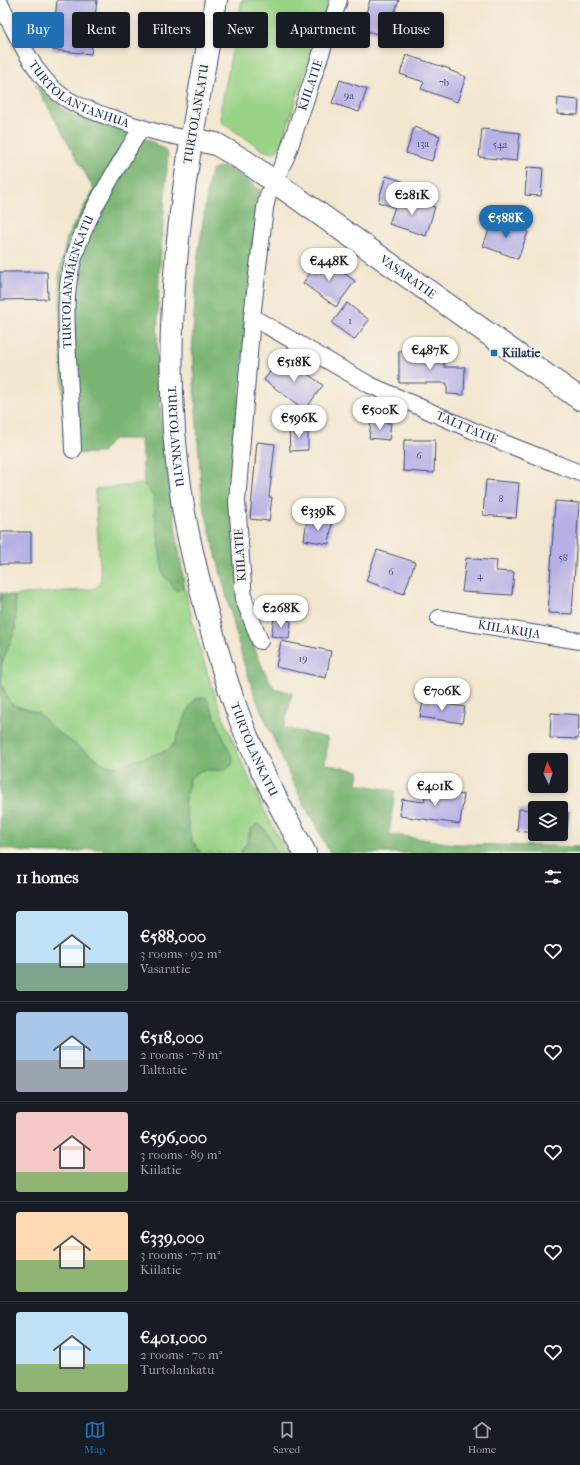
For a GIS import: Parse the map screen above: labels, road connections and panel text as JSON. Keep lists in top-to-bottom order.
{
  "streets": {
    "main road": ["TURTOLANKATU", "VASARATIE"],
    "street": [
      "KIILATIE",
      "TURTOLANTANHUA",
      "TURTOLANMÄENKATU",
      "TALTTATIE",
      "KIILAKUJA"
    ]
  },
  "crossings": [
    ["KIILATIE", "VASARATIE"],
    ["KIILATIE", "TALTTATIE"],
    ["TURTOLANTANHUA", "TURTOLANKATU"],
    ["TURTOLANTANHUA", "VASARATIE"],
    ["TURTOLANTANHUA", "TURTOLANMÄENKATU"],
    ["TURTOLANKATU", "VASARATIE"]
  ],
  "places": {
    "transit": ["Kiilatie"]
  },
  "house_numbers": [
    "7b",
    "9a",
    "13a",
    "54a",
    "1",
    "6",
    "8",
    "58",
    "6",
    "4",
    "19"
  ],
  "north": "top",
  "page": {
    "chip": [
      "Buy",
      "Rent",
      "Filters",
      "New",
      "Apartment",
      "House"
    ],
    "price": [
      "€281K",
      "€588K",
      "€448K",
      "€487K",
      "€518K",
      "€500K",
      "€596K",
      "€339K",
      "€268K",
      "€706K",
      "€401K"
    ],
    "heading": "11 homes",
    "list": [
      {
        "name": "€588,000",
        "note": "3 rooms · 92 m² · Vasaratie"
      },
      {
        "name": "€518,000",
        "note": "2 rooms · 78 m² · Talttatie"
      },
      {
        "name": "€596,000",
        "note": "3 rooms · 89 m² · Kiilatie"
      },
      {
        "name": "€339,000",
        "note": "3 rooms · 77 m² · Kiilatie"
      },
      {
        "name": "€401,000",
        "note": "2 rooms · 70 m² · Turtolankatu"
      }
    ],
    "tabs": ["Map", "Saved", "Home"]
  }
}
